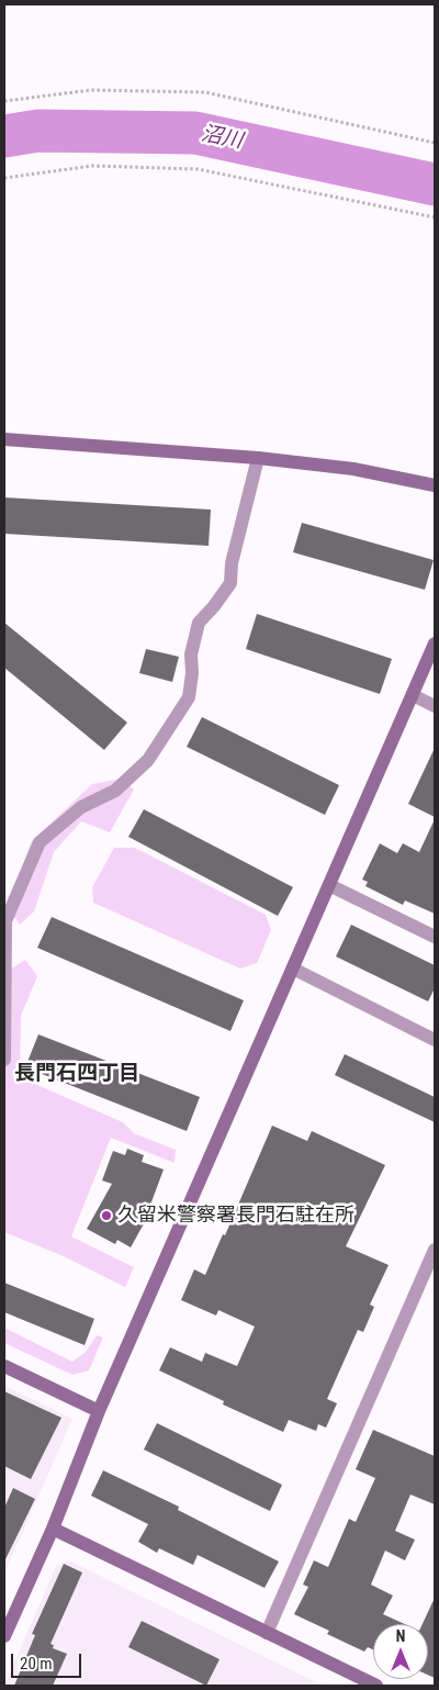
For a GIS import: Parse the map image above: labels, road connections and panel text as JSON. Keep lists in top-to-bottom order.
{
  "districts": ["長門石四丁目"],
  "water": ["沼川"],
  "places": ["久留米警察署長門石駐在所"],
  "scale_bar": "20 m",
  "north": "top"
}
